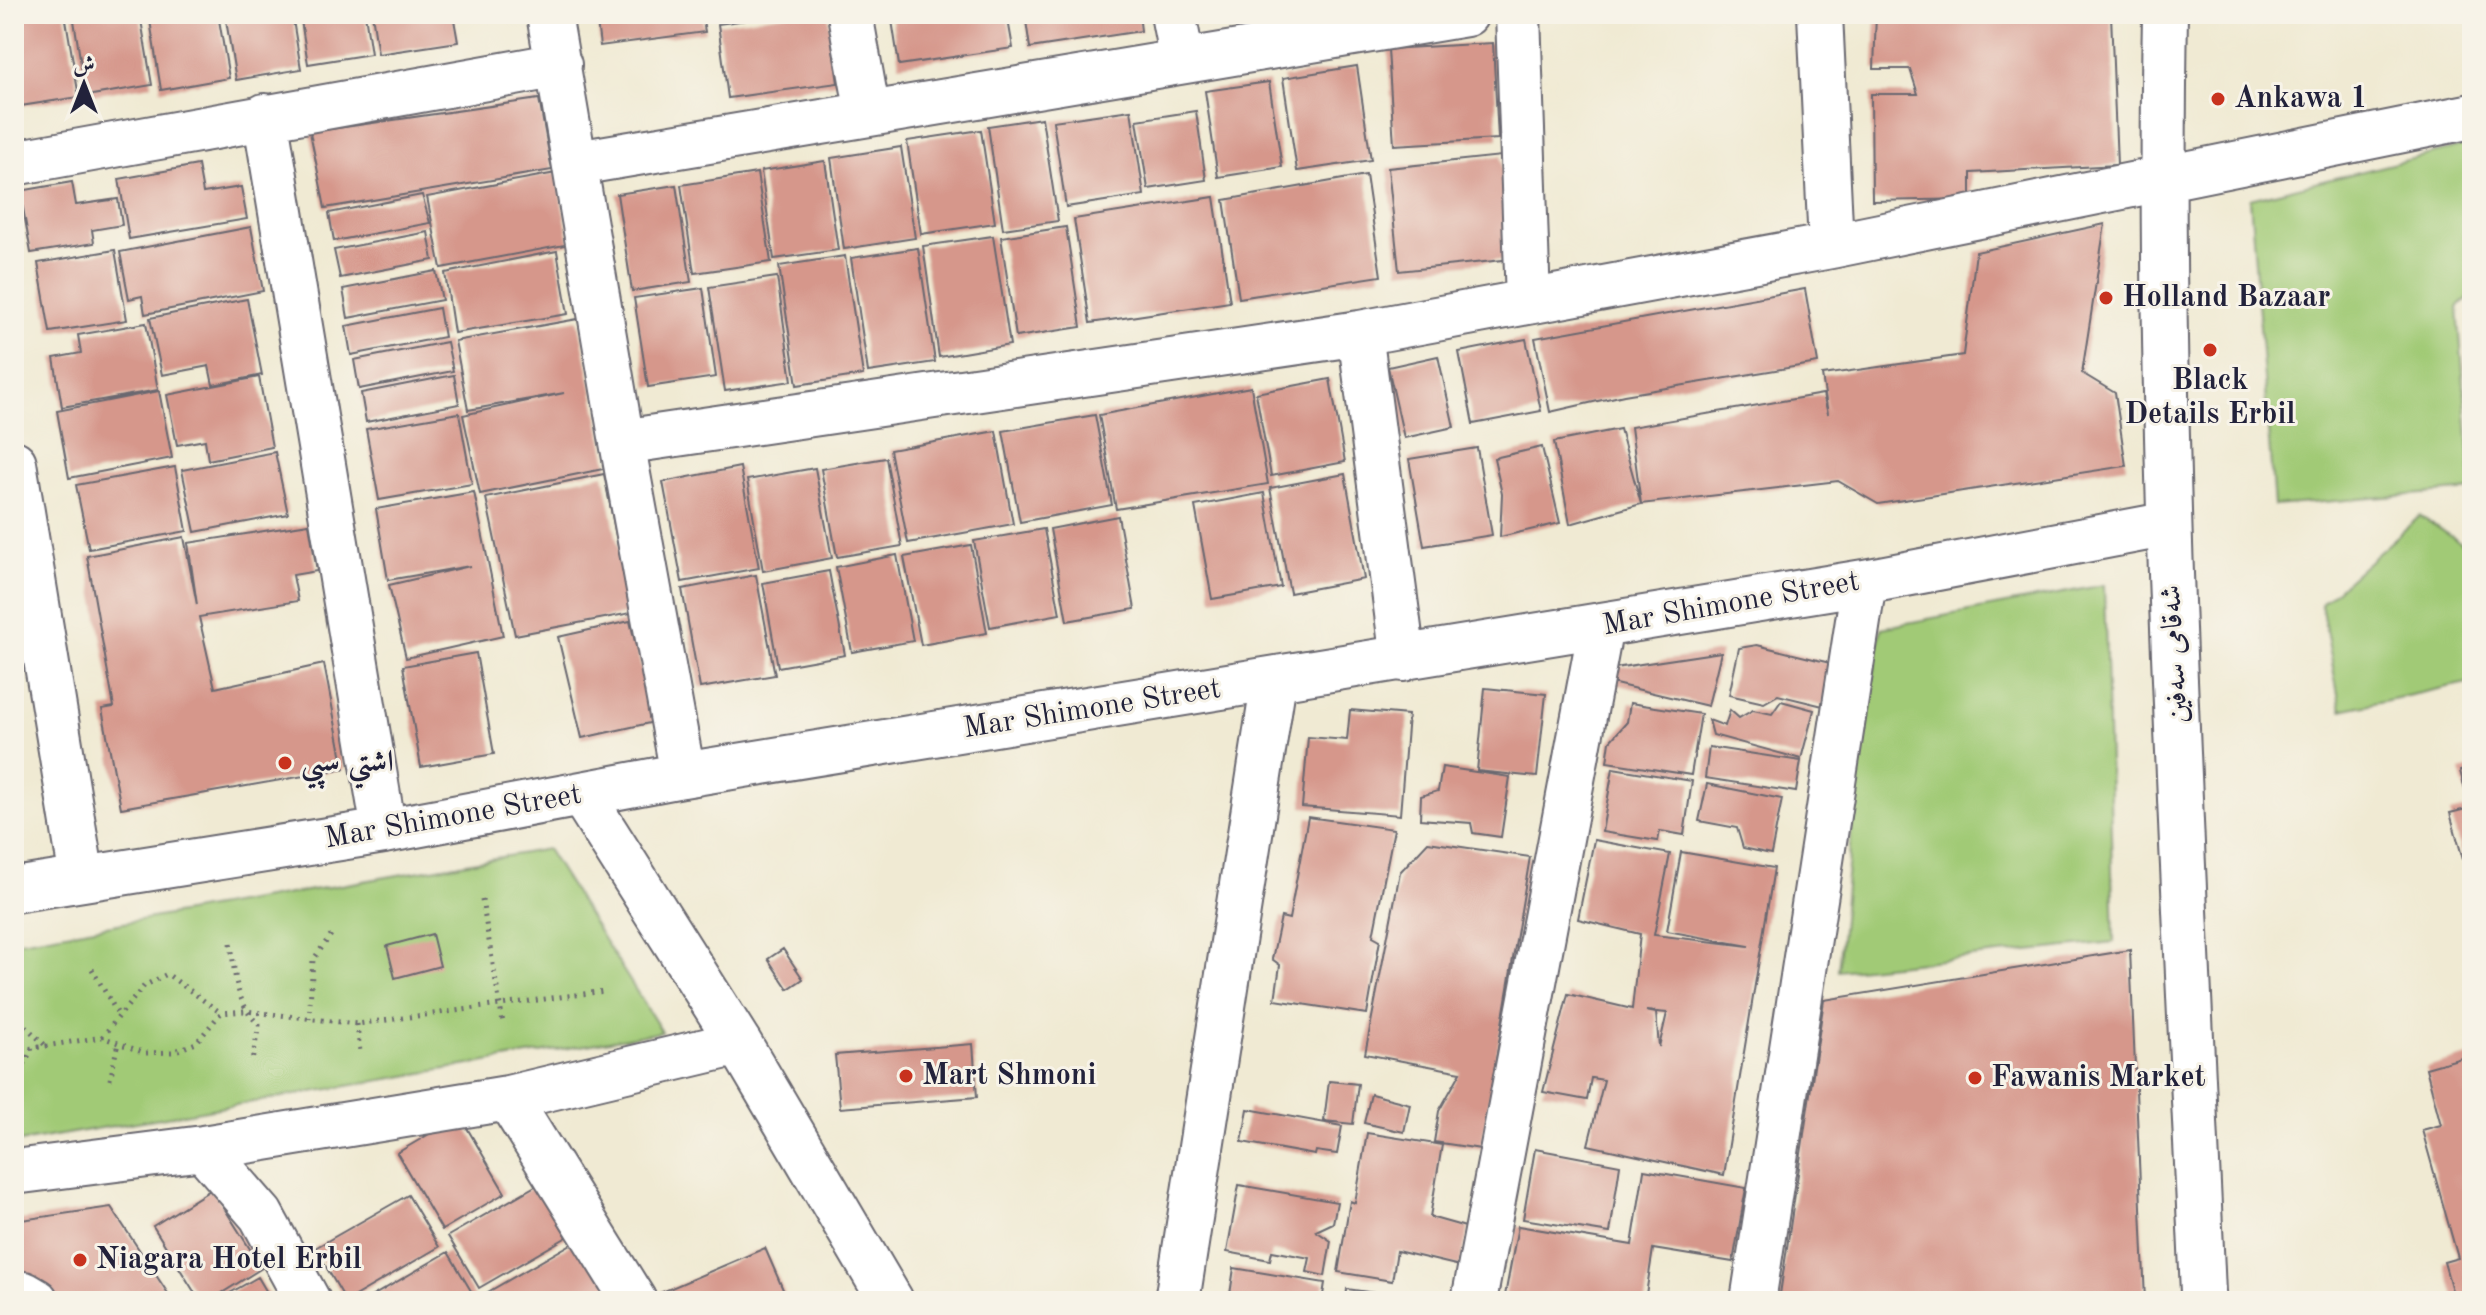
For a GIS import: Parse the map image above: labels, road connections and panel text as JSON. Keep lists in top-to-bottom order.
{
  "streets": {
    "street": ["Mar Shimone Street", "شەقامی سەفین"]
  },
  "crossings": [
    ["Mar Shimone Street", "شەقامی سەفین"]
  ],
  "places": [
    "Ankawa 1",
    "Holland Bazaar",
    "Black Details Erbil",
    "اشتي سپي",
    "Mart Shmoni",
    "Fawanis Market",
    "Niagara Hotel Erbil"
  ],
  "north": "top"
}
